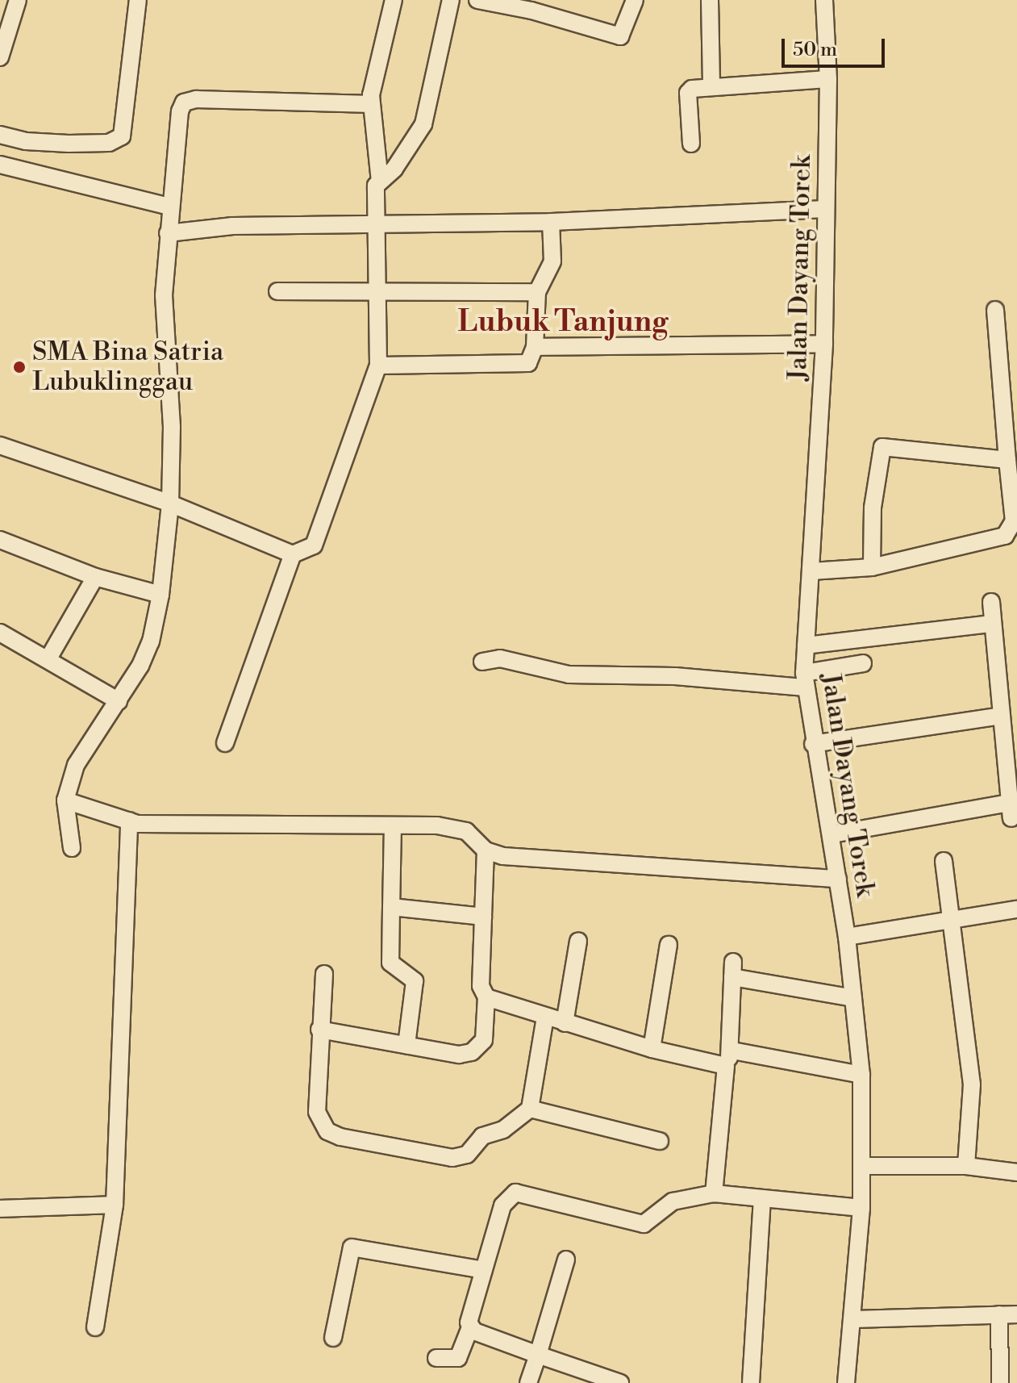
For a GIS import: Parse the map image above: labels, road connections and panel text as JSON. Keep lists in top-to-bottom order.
{
  "streets": {
    "street": ["Jalan Dayang Torek"]
  },
  "districts": ["Lubuk Tanjung"],
  "places": ["SMA Bina Satria Lubuklinggau"],
  "scale_bar": "50 m"
}
